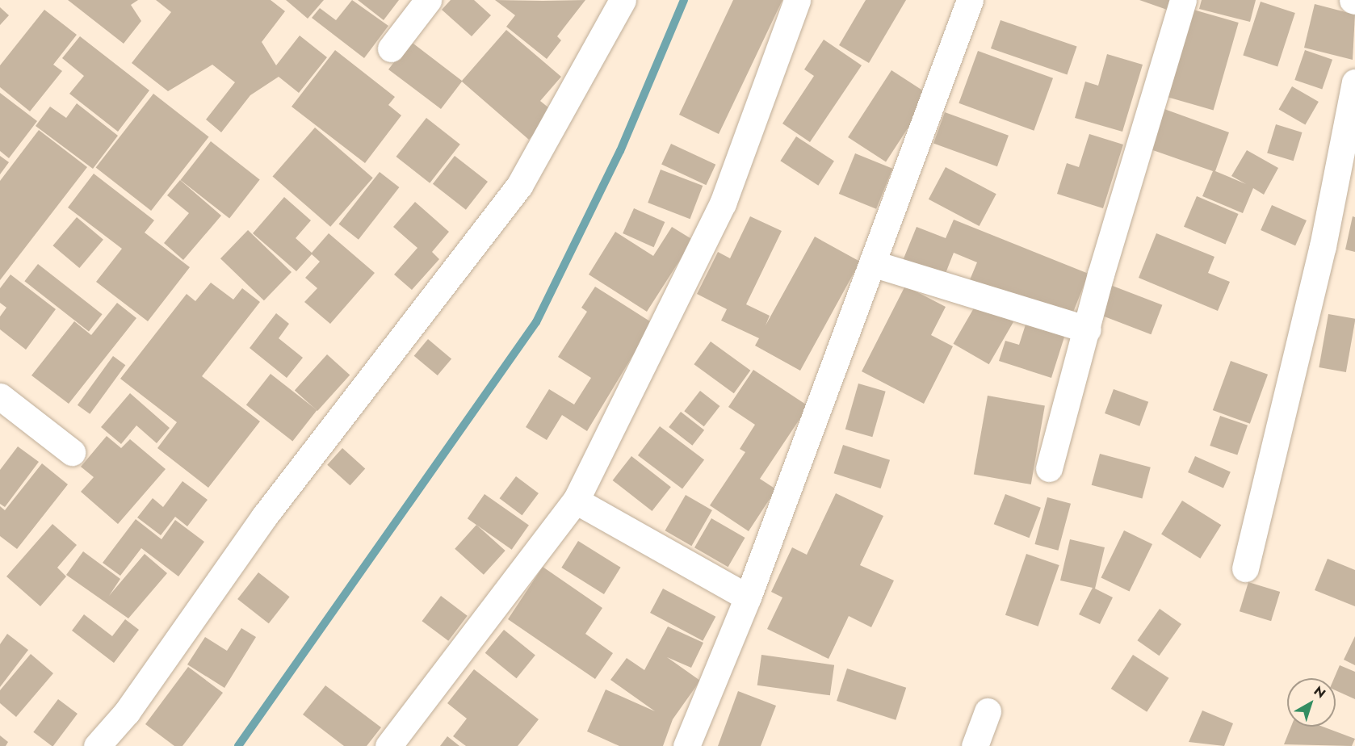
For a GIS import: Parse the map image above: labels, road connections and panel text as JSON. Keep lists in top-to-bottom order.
{
  "north": "top right"
}
